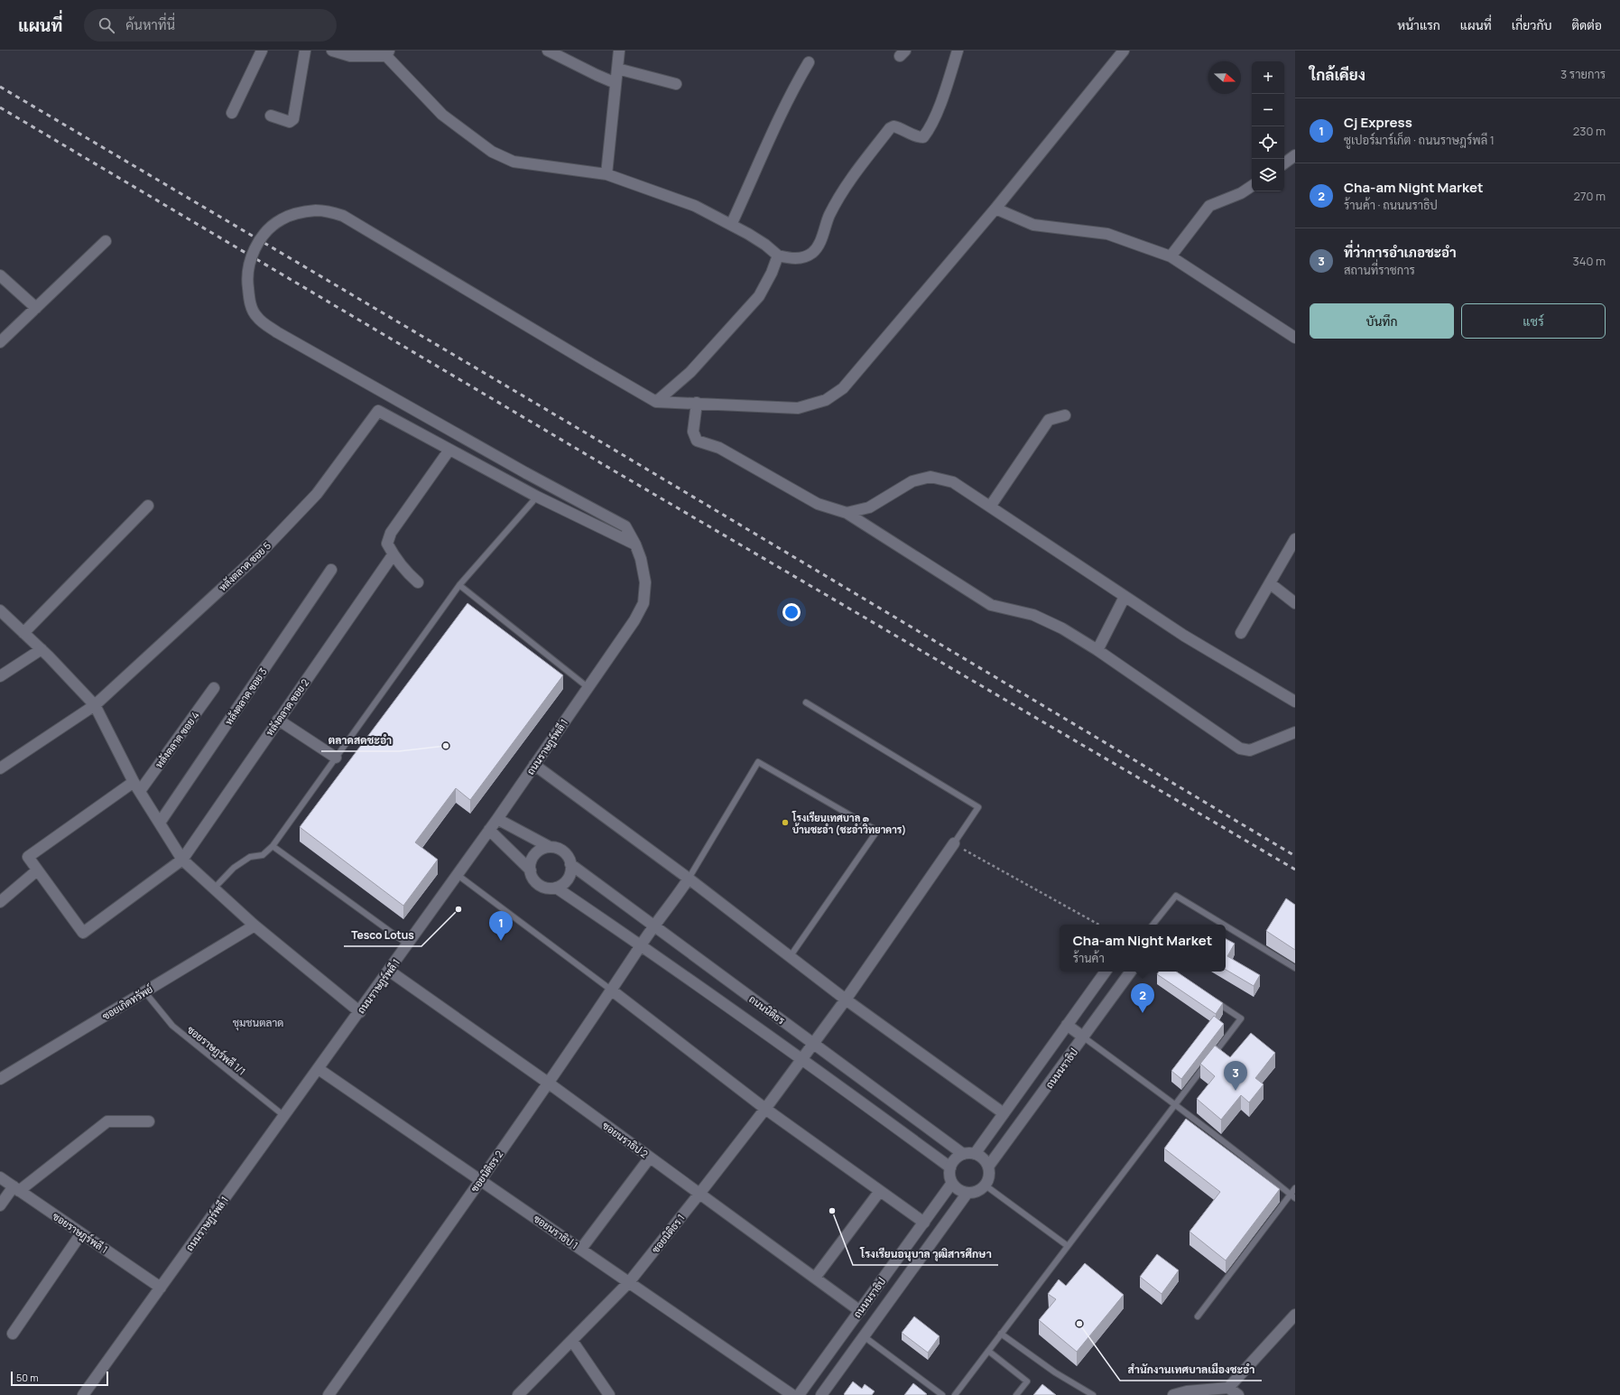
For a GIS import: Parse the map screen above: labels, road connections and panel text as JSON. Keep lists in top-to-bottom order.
{
  "streets": {
    "street": [
      "หลังตลาด ซอย 5",
      "หลังตลาด ซอย 3",
      "หลังตลาด ซอย 2",
      "หลังตลาด ซอย 4",
      "ถนนราษฎร์พลี 1",
      "ซอยเกิดทรัพย์",
      "ถนนนิติธร",
      "ถนนนราธิป",
      "ซอยนราธิป 2",
      "ซอยนิติธร 2",
      "ซอยนราธิป 1",
      "ซอยราษฎร์พลี 1",
      "ซอยนิติธร 1"
    ],
    "lane": ["ซอยราษฎร์พลี 1/1"]
  },
  "crossings": [
    ["ถนนราษฎร์พลี 1", "ซอยราษฎร์พลี 1/1"],
    ["ถนนราษฎร์พลี 1", "ซอยนราธิป 2"],
    ["ถนนราษฎร์พลี 1", "ซอยนราธิป 1"],
    ["ถนนราษฎร์พลี 1", "ซอยราษฎร์พลี 1"],
    ["ซอยเกิดทรัพย์", "ซอยราษฎร์พลี 1/1"],
    ["ถนนนิติธร", "ถนนนราธิป"],
    ["ถนนนิติธร", "ซอยนิติธร 2"],
    ["ถนนนิติธร", "ซอยนิติธร 1"],
    ["ถนนนราธิป", "ซอยนราธิป 2"],
    ["ซอยนราธิป 2", "ซอยนิติธร 2"],
    ["ซอยนราธิป 2", "ซอยนิติธร 1"],
    ["ซอยนิติธร 2", "ซอยนราธิป 1"],
    ["ซอยนราธิป 1", "ซอยนิติธร 1"]
  ],
  "districts": ["ชุมชนตลาด"],
  "places": [
    "ตลาดสดชะอำ",
    "โรงเรียนเทศบาล ๑ บ้านชะอำ (ชะอำวิทยาคาร)",
    "Tesco Lotus",
    "โรงเรียนอนุบาล วุฒิสารศึกษา",
    "สํานักงานเทศบาลเมืองชะอำ"
  ],
  "scale_bar": "50 m",
  "north": "right",
  "page": {
    "header": "แผนที่",
    "search": "ค้นหาที่นี่",
    "nav": [
      "หน้าแรก",
      "แผนที่",
      "เกี่ยวกับ",
      "ติดต่อ"
    ],
    "heading": ["ใกล้เคียง", "3 รายการ"],
    "map_buttons": ["+", "−"],
    "list": [
      {
        "mark": "1",
        "name": "Cj Express",
        "note": "ซูเปอร์มาร์เก็ต · ถนนราษฎร์พลี 1",
        "value": "230 m"
      },
      {
        "mark": "2",
        "name": "Cha-am Night Market",
        "note": "ร้านค้า · ถนนนราธิป",
        "value": "270 m"
      },
      {
        "mark": "3",
        "name": "ที่ว่าการอำเภอชะอำ",
        "note": "สถานที่ราชการ",
        "value": "340 m"
      }
    ],
    "buttons": ["บันทึก", "แชร์"],
    "pins": ["1", "2", "3"],
    "popup": ["Cha-am Night Market", "ร้านค้า"],
    "scale": "50 m"
  }
}
